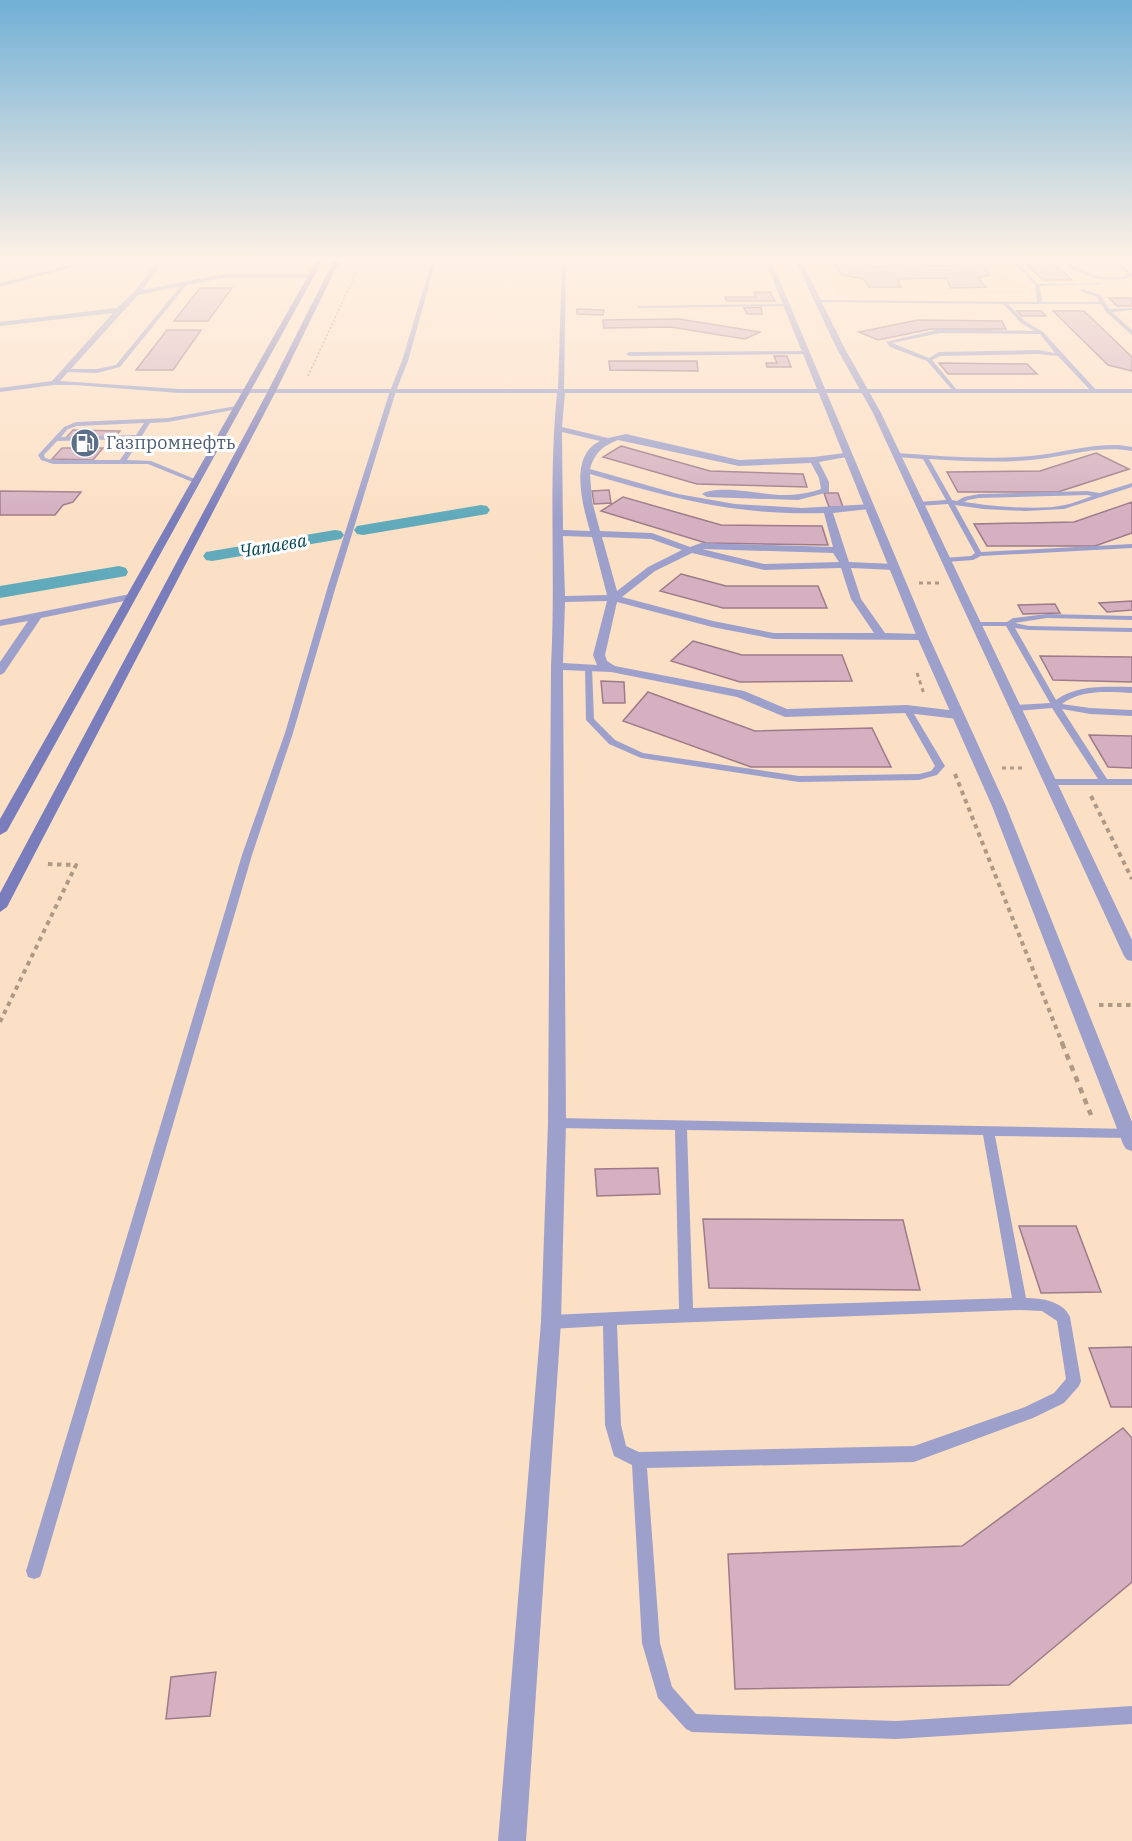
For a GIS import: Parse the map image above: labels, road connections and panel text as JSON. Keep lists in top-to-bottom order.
{
  "water": ["Чапаева"],
  "places": {
    "fuel station": ["Газпромнефть"]
  }
}
